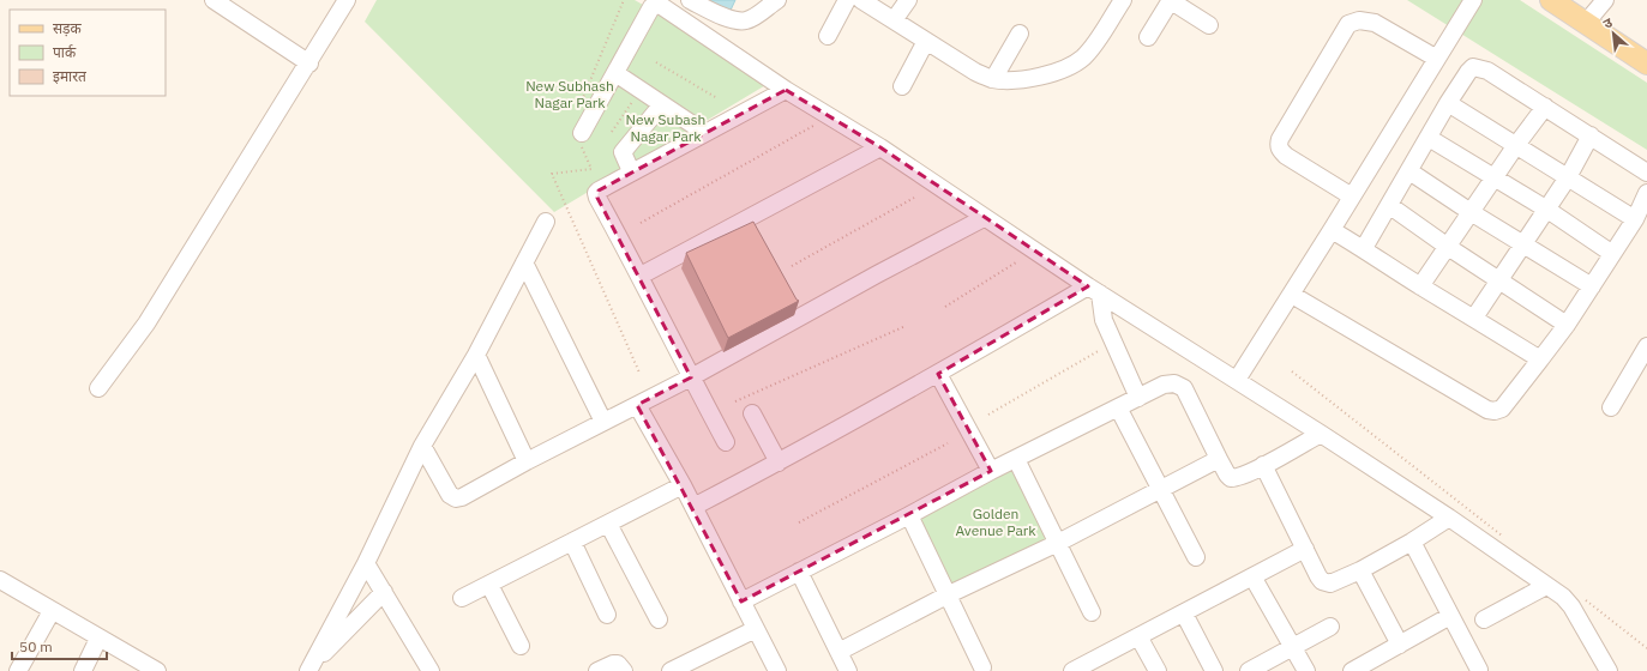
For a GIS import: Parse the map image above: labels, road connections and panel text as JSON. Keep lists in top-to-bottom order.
{
  "parks": ["New Subhash Nagar Park", "New Subash Nagar Park", "Golden Avenue Park"],
  "legend": ["सड़क", "पार्क", "इमारत"],
  "scale_bar": "50 m",
  "north": "top left"
}
